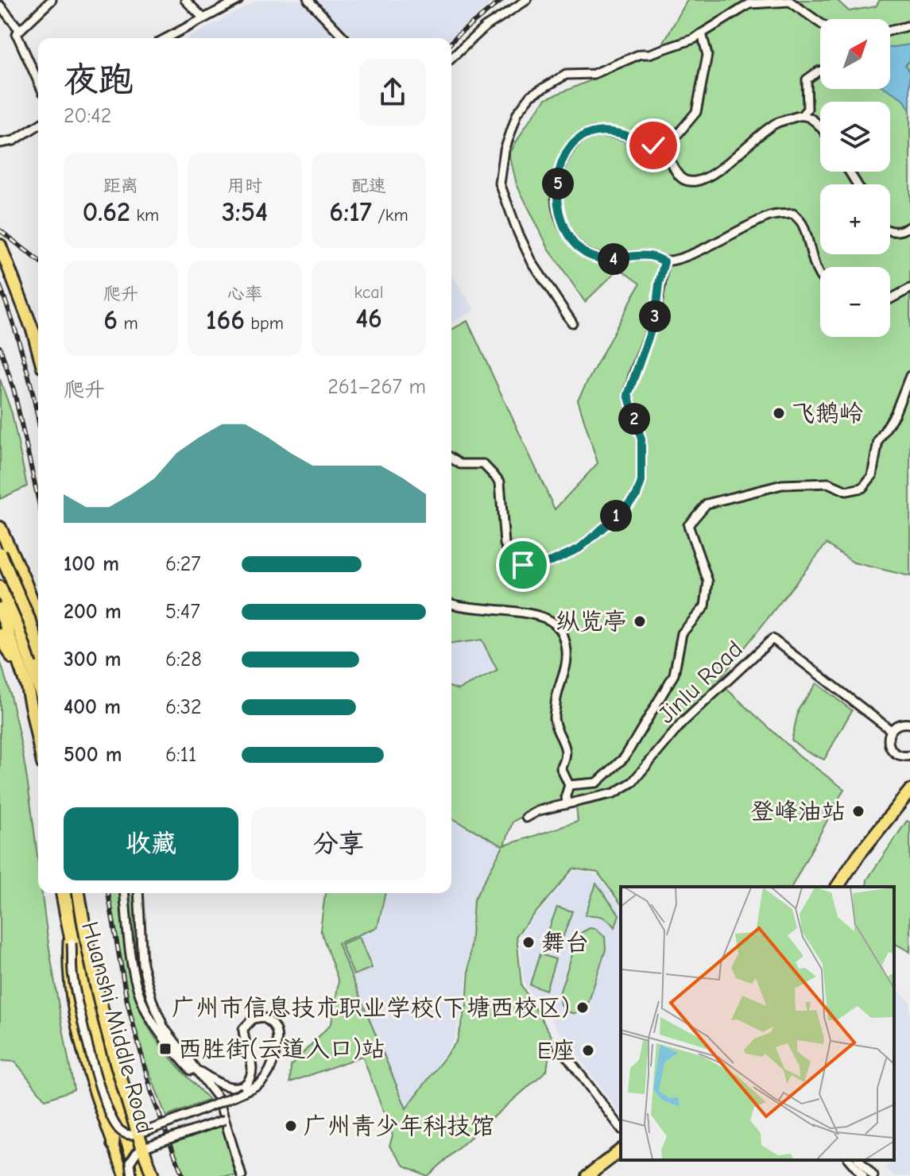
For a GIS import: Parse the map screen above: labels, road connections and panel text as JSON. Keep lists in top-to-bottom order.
{
  "streets": {
    "highway": ["Huanshi Middle Road"],
    "street": ["Jinlu Road"]
  },
  "places": {
    "other": [
      "飞鹅岭",
      "纵览亭",
      "登峰油站",
      "舞台",
      "广州市信息技术职业学校(下塘西校区)",
      "E座",
      "广州青少年科技馆"
    ],
    "transit": ["西胜街(云道入口)站"]
  },
  "north": "top right",
  "page": {
    "map_buttons": ["+", "−"],
    "heading": ["夜跑", "20:42"],
    "stats": [
      ["距离", "0.62 km"],
      ["用时", "3:54"],
      ["配速", "6:17 /km"],
      ["爬升", "6 m"],
      ["心率", "166 bpm"],
      ["kcal", "46"]
    ],
    "pins": [
      "5",
      "4",
      "3",
      "2",
      "1"
    ],
    "chart": ["爬升", "261–267 m"],
    "list": [
      {
        "name": "100 m",
        "note": "6:27"
      },
      {
        "name": "200 m",
        "note": "5:47"
      },
      {
        "name": "300 m",
        "note": "6:28"
      },
      {
        "name": "400 m",
        "note": "6:32"
      },
      {
        "name": "500 m",
        "note": "6:11"
      }
    ],
    "buttons": ["收藏", "分享"]
  }
}
